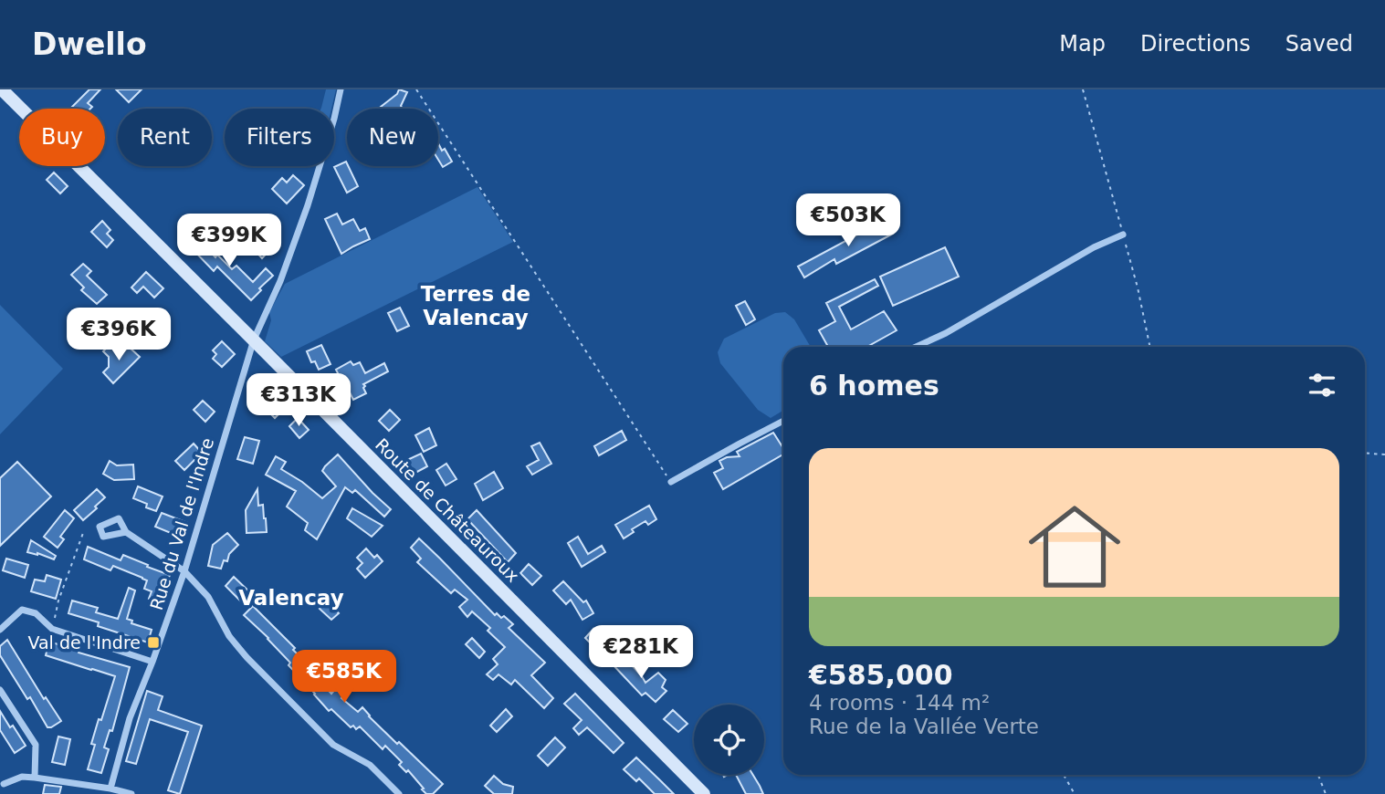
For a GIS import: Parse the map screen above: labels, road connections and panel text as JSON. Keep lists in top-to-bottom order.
{
  "streets": {
    "street": ["Route de Châteauroux", "Rue du Val de l'Indre"]
  },
  "crossings": [
    ["Route de Châteauroux", "Rue du Val de l'Indre"]
  ],
  "districts": ["Terres de Valencay", "Valencay"],
  "places": {
    "transit": ["Val de l'Indre"]
  },
  "page": {
    "header": "Dwello",
    "nav": ["Map", "Directions", "Saved"],
    "chip": [
      "Buy",
      "Rent",
      "Filters",
      "New"
    ],
    "price": [
      "€503K",
      "€399K",
      "€396K",
      "€313K",
      "€281K",
      "€585K"
    ],
    "heading": "6 homes",
    "list": [
      {
        "name": "€585,000",
        "note": "4 rooms · 144 m² · Rue de la Vallée Verte"
      }
    ]
  }
}
